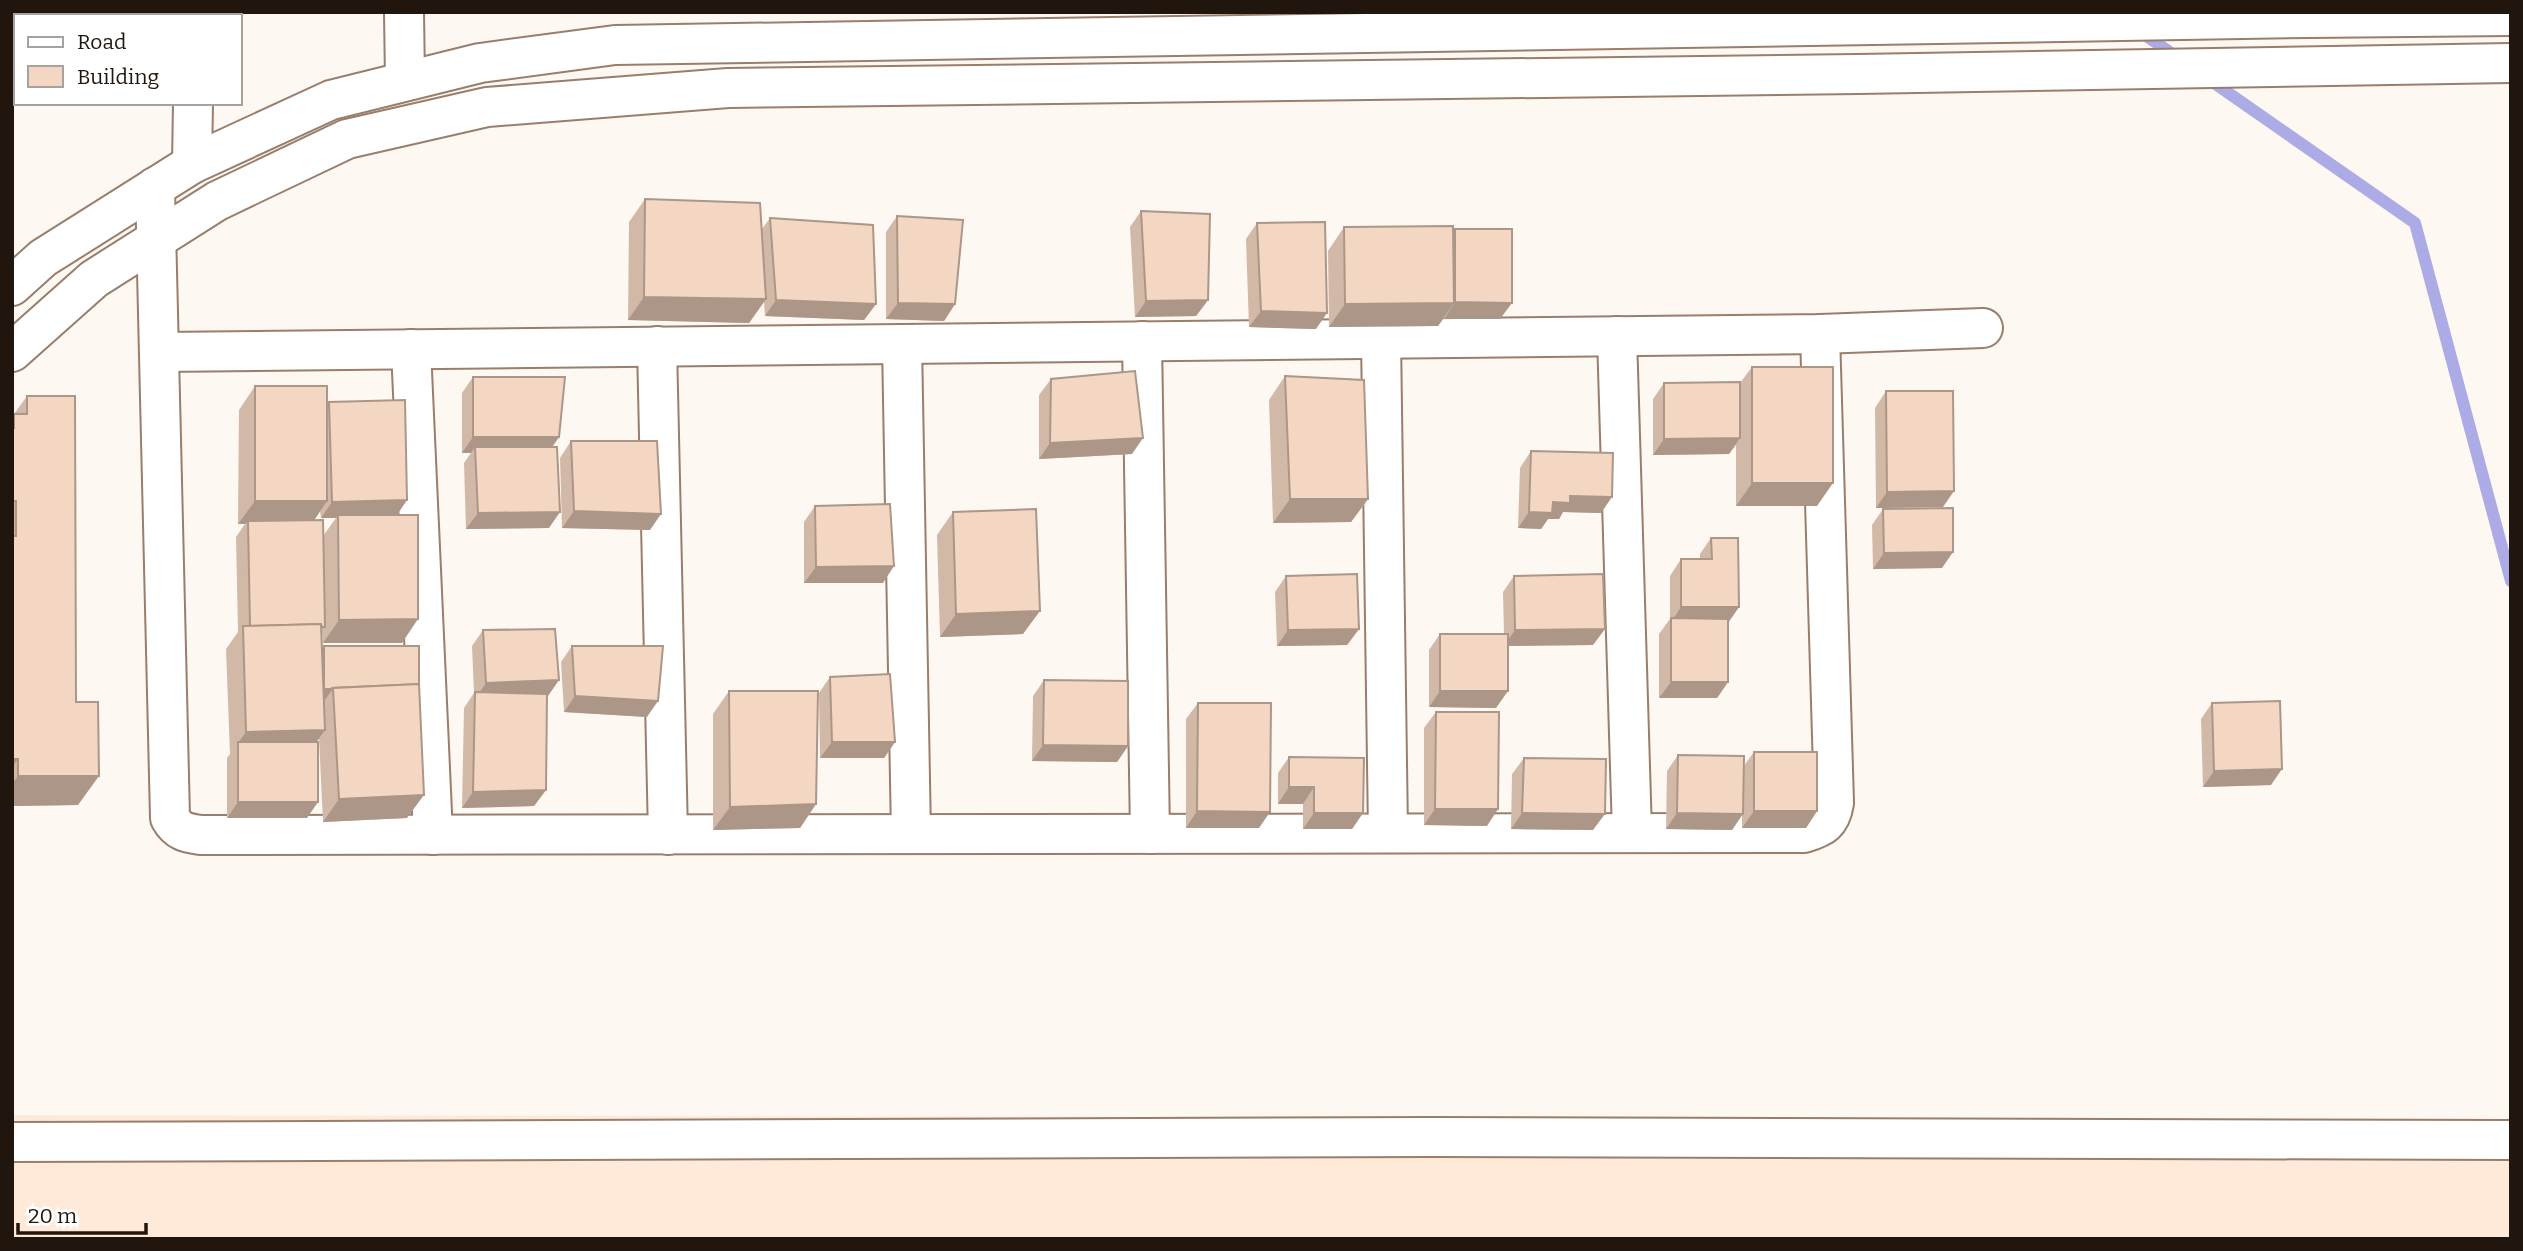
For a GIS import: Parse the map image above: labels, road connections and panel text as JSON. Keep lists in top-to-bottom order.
{
  "legend": ["Road", "Building"],
  "scale_bar": "20 m"
}
